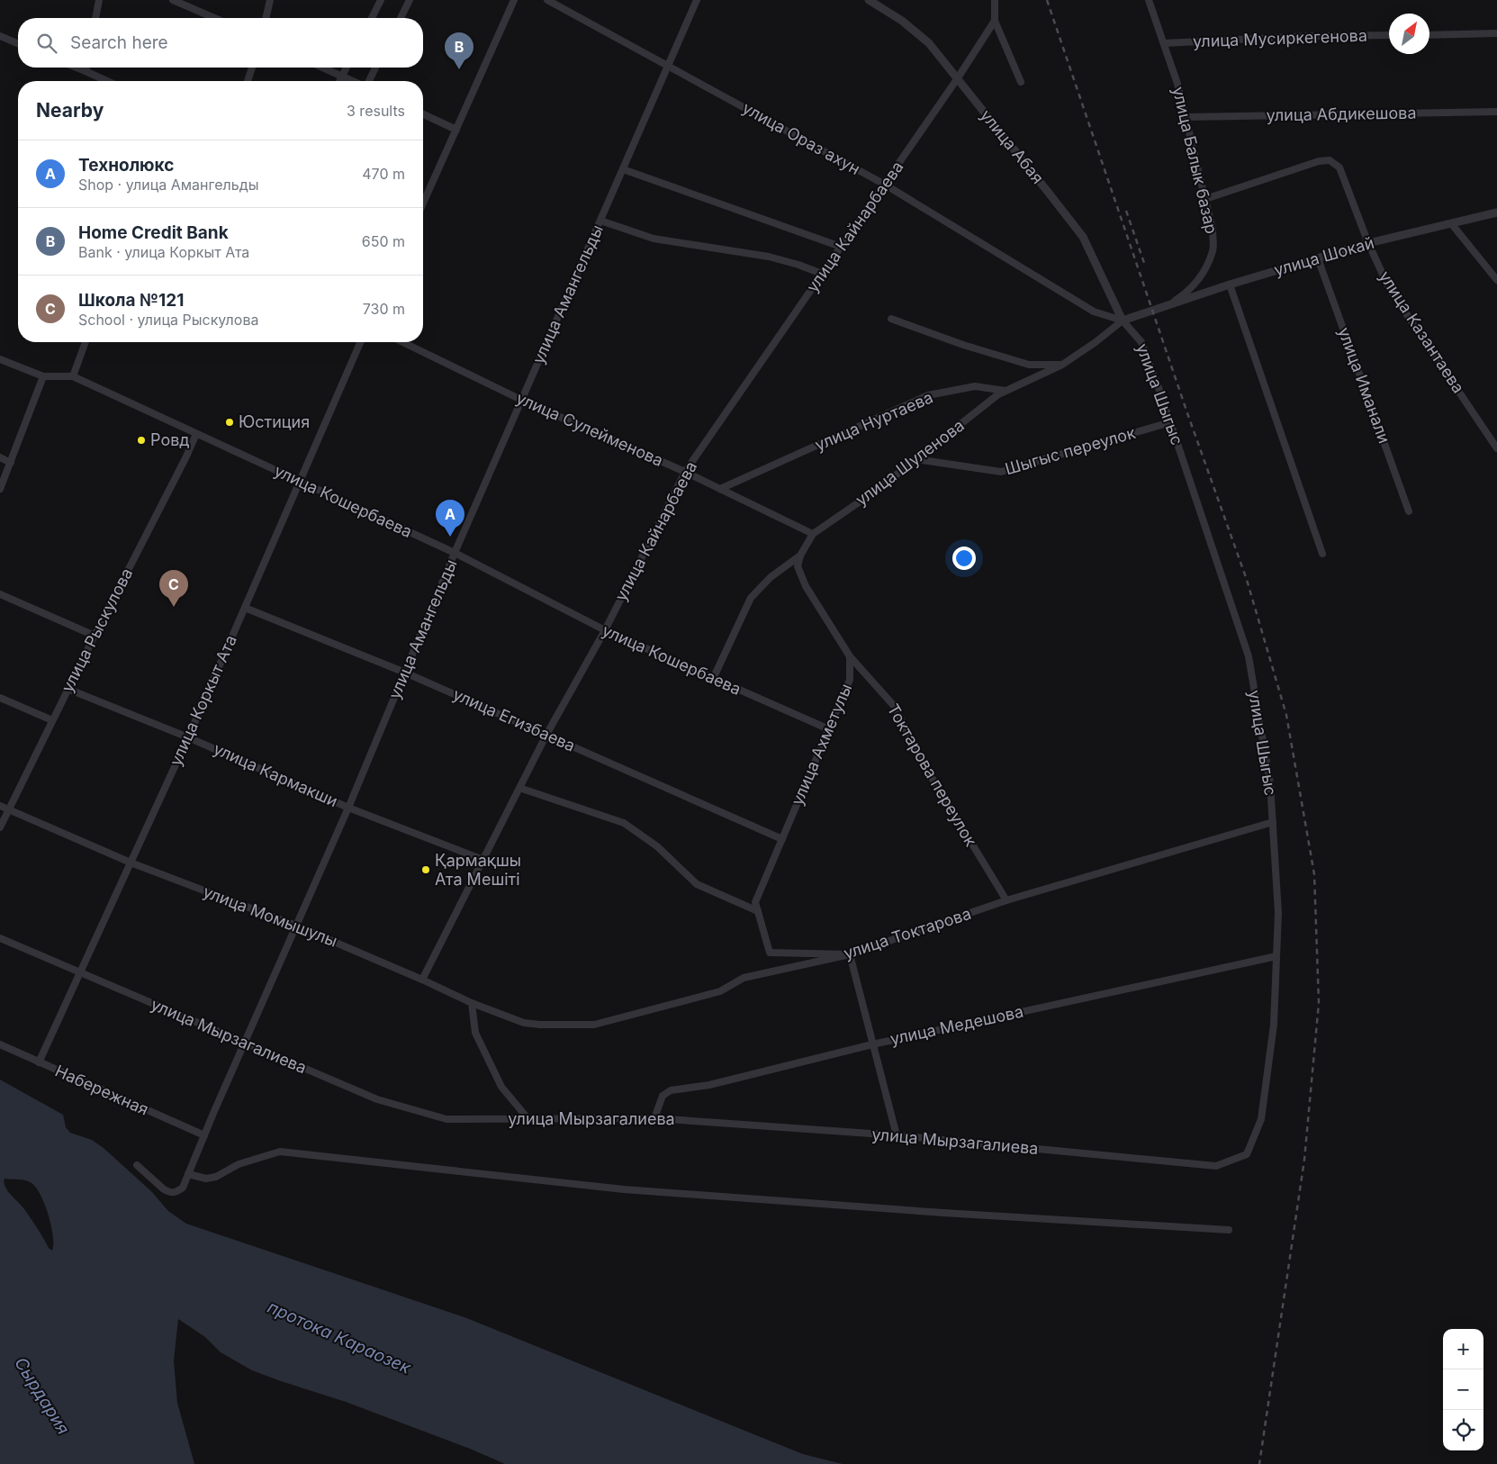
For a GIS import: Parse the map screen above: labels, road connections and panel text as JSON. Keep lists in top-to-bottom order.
{
  "streets": {
    "street": [
      "улица Мусиркегенова",
      "улица Абдикешова",
      "улица Ораз ахун",
      "улица Абая",
      "улица Балык базар",
      "улица Кайнарбаева",
      "улица Шокай",
      "улица Амангельды",
      "улица Казантаева",
      "улица Иманали",
      "улица Шыгыс",
      "улица Нуртаева",
      "улица Сулейменова",
      "Шыгыс переулок",
      "улица Шуленова",
      "улица Кошербаева",
      "улица Рыскулова",
      "улица Коркыт Ата",
      "улица Егизбаева",
      "улица Ахметулы",
      "улица Кармакши",
      "Токтарова переулок",
      "улица Момышулы",
      "улица Токтарова",
      "улица Медешова",
      "улица Мырзагалиева",
      "Набережная"
    ]
  },
  "crossings": [
    ["улица Мусиркегенова", "улица Балык базар"],
    ["улица Абдикешова", "улица Балык базар"],
    ["улица Ораз ахун", "улица Абая"],
    ["улица Ораз ахун", "улица Кайнарбаева"],
    ["улица Ораз ахун", "улица Шокай"],
    ["улица Ораз ахун", "улица Амангельды"],
    ["улица Ораз ахун", "улица Шыгыс"],
    ["улица Абая", "улица Кайнарбаева"],
    ["улица Абая", "улица Шокай"],
    ["улица Абая", "улица Шыгыс"],
    ["улица Балык базар", "улица Шокай"],
    ["улица Балык базар", "улица Казантаева"],
    ["улица Кайнарбаева", "улица Сулейменова"],
    ["улица Кайнарбаева", "улица Кошербаева"],
    ["улица Кайнарбаева", "улица Егизбаева"],
    ["улица Кайнарбаева", "улица Кармакши"],
    ["улица Кайнарбаева", "улица Момышулы"],
    ["улица Шокай", "улица Казантаева"],
    ["улица Шокай", "улица Иманали"],
    ["улица Шокай", "улица Шыгыс"],
    ["улица Амангельды", "улица Сулейменова"],
    ["улица Амангельды", "улица Кошербаева"],
    ["улица Амангельды", "улица Егизбаева"],
    ["улица Амангельды", "улица Кармакши"],
    ["улица Амангельды", "улица Момышулы"],
    ["улица Амангельды", "улица Мырзагалиева"],
    ["улица Амангельды", "Набережная"],
    ["улица Шыгыс", "Шыгыс переулок"],
    ["улица Шыгыс", "улица Токтарова"],
    ["улица Шыгыс", "улица Медешова"],
    ["улица Шыгыс", "улица Мырзагалиева"],
    ["улица Нуртаева", "улица Сулейменова"],
    ["улица Нуртаева", "улица Шуленова"],
    ["улица Сулейменова", "улица Шуленова"],
    ["Шыгыс переулок", "улица Шуленова"],
    ["улица Кошербаева", "улица Рыскулова"],
    ["улица Кошербаева", "улица Коркыт Ата"],
    ["улица Кошербаева", "улица Ахметулы"],
    ["улица Рыскулова", "улица Кармакши"],
    ["улица Рыскулова", "улица Момышулы"],
    ["улица Коркыт Ата", "улица Егизбаева"],
    ["улица Коркыт Ата", "улица Кармакши"],
    ["улица Коркыт Ата", "улица Момышулы"],
    ["улица Коркыт Ата", "улица Мырзагалиева"],
    ["улица Коркыт Ата", "Набережная"],
    ["улица Егизбаева", "улица Ахметулы"],
    ["улица Ахметулы", "Токтарова переулок"],
    ["улица Ахметулы", "улица Токтарова"],
    ["Токтарова переулок", "улица Токтарова"],
    ["улица Момышулы", "улица Токтарова"],
    ["улица Медешова", "улица Мырзагалиева"]
  ],
  "water": ["протока Караозек", "Сырдария"],
  "places": ["Юстиция", "Ровд", "Қармақшы Ата Мешіті"],
  "north": "top right",
  "page": {
    "search": "Search here",
    "pins": ["B", "A", "C"],
    "heading": ["Nearby", "3 results"],
    "list": [
      {
        "mark": "A",
        "name": "Технолюкс",
        "note": "Shop · улица Амангельды",
        "value": "470 m"
      },
      {
        "mark": "B",
        "name": "Home Credit Bank",
        "note": "Bank · улица Коркыт Ата",
        "value": "650 m"
      },
      {
        "mark": "C",
        "name": "Школа №121",
        "note": "School · улица Рыскулова",
        "value": "730 m"
      }
    ],
    "map_buttons": ["+", "−"]
  }
}
